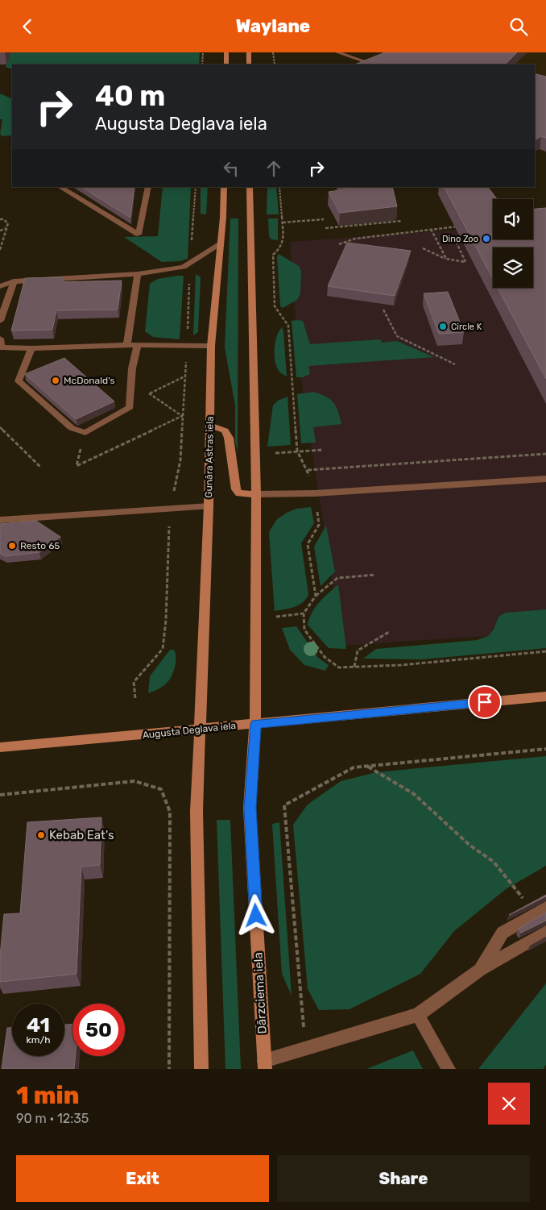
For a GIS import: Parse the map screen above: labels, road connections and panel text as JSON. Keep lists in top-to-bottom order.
{
  "streets": {
    "main road": ["Gunāra Astras iela", "Augusta Deglava iela", "Dārzciema iela"]
  },
  "crossings": [
    ["Gunāra Astras iela", "Augusta Deglava iela"],
    ["Augusta Deglava iela", "Dārzciema iela"]
  ],
  "places": [
    "Dino Zoo",
    "Circle K",
    "McDonald's",
    "Resto 65",
    "Kebab Eat's"
  ],
  "page": {
    "header": "Waylane",
    "turn": ["40 m", "Augusta Deglava iela"],
    "speed": "41 km/h",
    "limit": "50",
    "heading": ["1 min", "90 m · 12:35"],
    "buttons": ["Exit", "Share"]
  }
}
